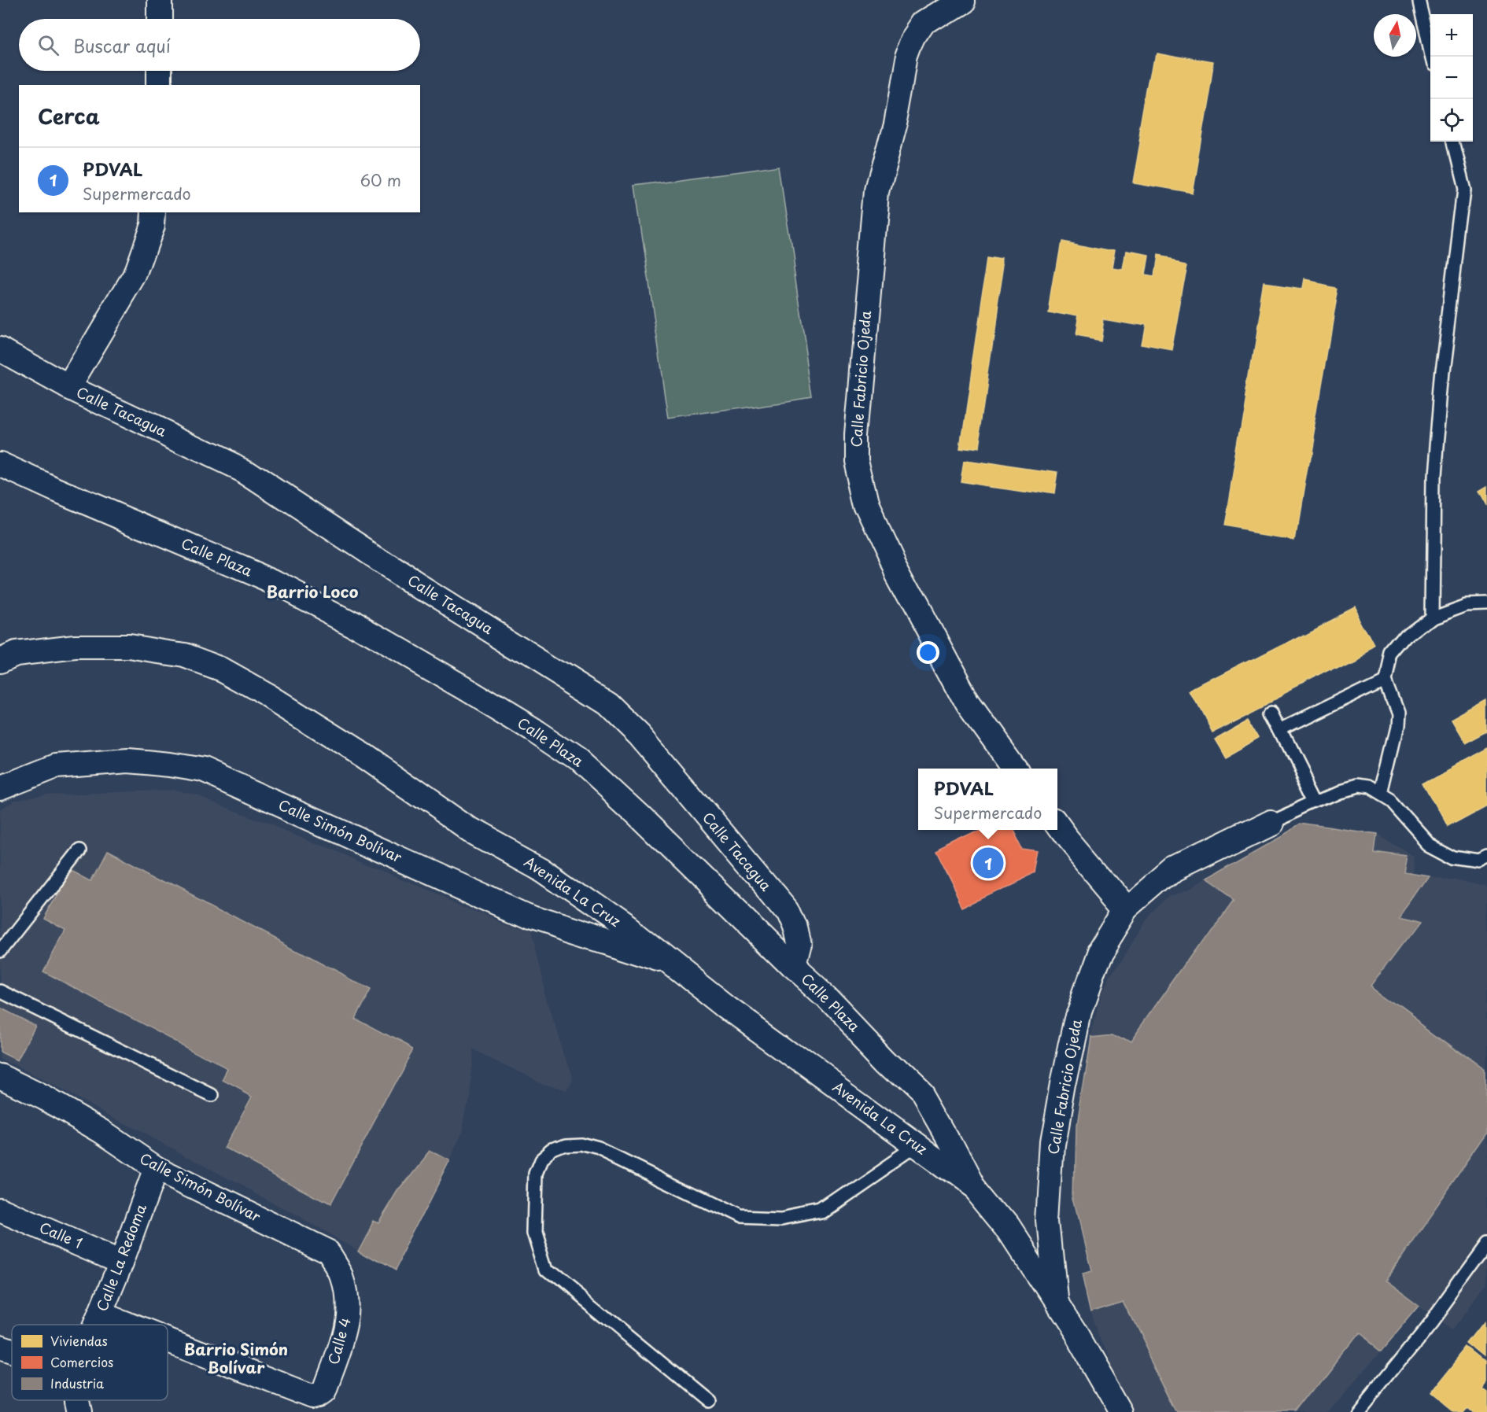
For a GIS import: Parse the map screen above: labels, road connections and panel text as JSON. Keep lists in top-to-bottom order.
{
  "streets": {
    "street": [
      "Calle Fabricio Ojeda",
      "Calle Tacagua",
      "Calle Plaza",
      "Calle Simón Bolívar",
      "Avenida La Cruz",
      "Calle 1",
      "Calle La Redoma",
      "Calle 4"
    ]
  },
  "crossings": [
    ["Calle Fabricio Ojeda", "Avenida La Cruz"],
    ["Calle Tacagua", "Calle Plaza"],
    ["Calle Plaza", "Avenida La Cruz"],
    ["Calle Simón Bolívar", "Avenida La Cruz"],
    ["Calle Simón Bolívar", "Calle La Redoma"],
    ["Calle Simón Bolívar", "Calle 4"],
    ["Calle 1", "Calle La Redoma"],
    ["Calle La Redoma", "Calle 4"]
  ],
  "districts": ["Barrio Loco", "Barrio Simón Bolívar"],
  "legend": ["Viviendas", "Comercios", "Industria"],
  "north": "top",
  "page": {
    "map_buttons": ["+", "−"],
    "search": "Buscar aquí",
    "heading": "Cerca",
    "list": [
      {
        "mark": "1",
        "name": "PDVAL",
        "note": "Supermercado",
        "value": "60 m"
      }
    ],
    "popup": ["PDVAL", "Supermercado"],
    "pins": "1"
  }
}
